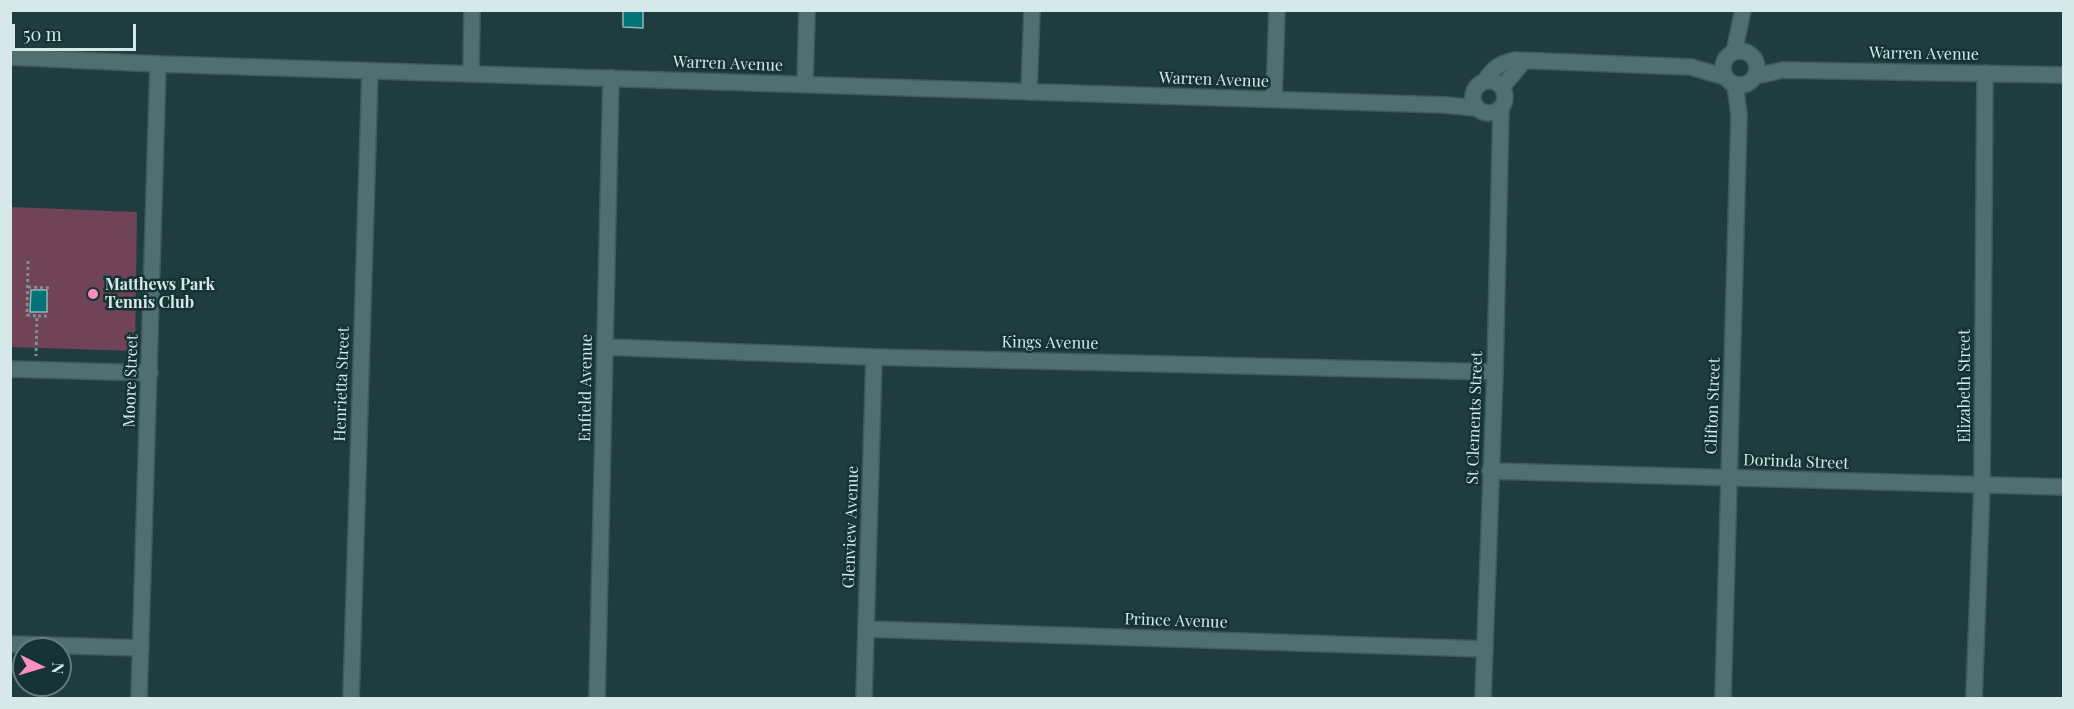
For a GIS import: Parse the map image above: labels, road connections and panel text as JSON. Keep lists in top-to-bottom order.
{
  "streets": {
    "street": [
      "Warren Avenue",
      "Kings Avenue",
      "Moore Street",
      "Henrietta Street",
      "Elizabeth Street",
      "Enfield Avenue",
      "Clifton Street",
      "St Clements Street",
      "Dorinda Street",
      "Glenview Avenue",
      "Prince Avenue"
    ]
  },
  "crossings": [
    ["Warren Avenue", "Moore Street"],
    ["Warren Avenue", "Henrietta Street"],
    ["Warren Avenue", "Elizabeth Street"],
    ["Warren Avenue", "Enfield Avenue"],
    ["Warren Avenue", "Clifton Street"],
    ["Warren Avenue", "St Clements Street"],
    ["Kings Avenue", "Enfield Avenue"],
    ["Kings Avenue", "St Clements Street"],
    ["Kings Avenue", "Glenview Avenue"],
    ["Elizabeth Street", "Dorinda Street"],
    ["Clifton Street", "Dorinda Street"],
    ["St Clements Street", "Dorinda Street"],
    ["St Clements Street", "Prince Avenue"],
    ["Glenview Avenue", "Prince Avenue"]
  ],
  "places": ["Matthews Park Tennis Club"],
  "scale_bar": "50 m",
  "north": "right"
}
